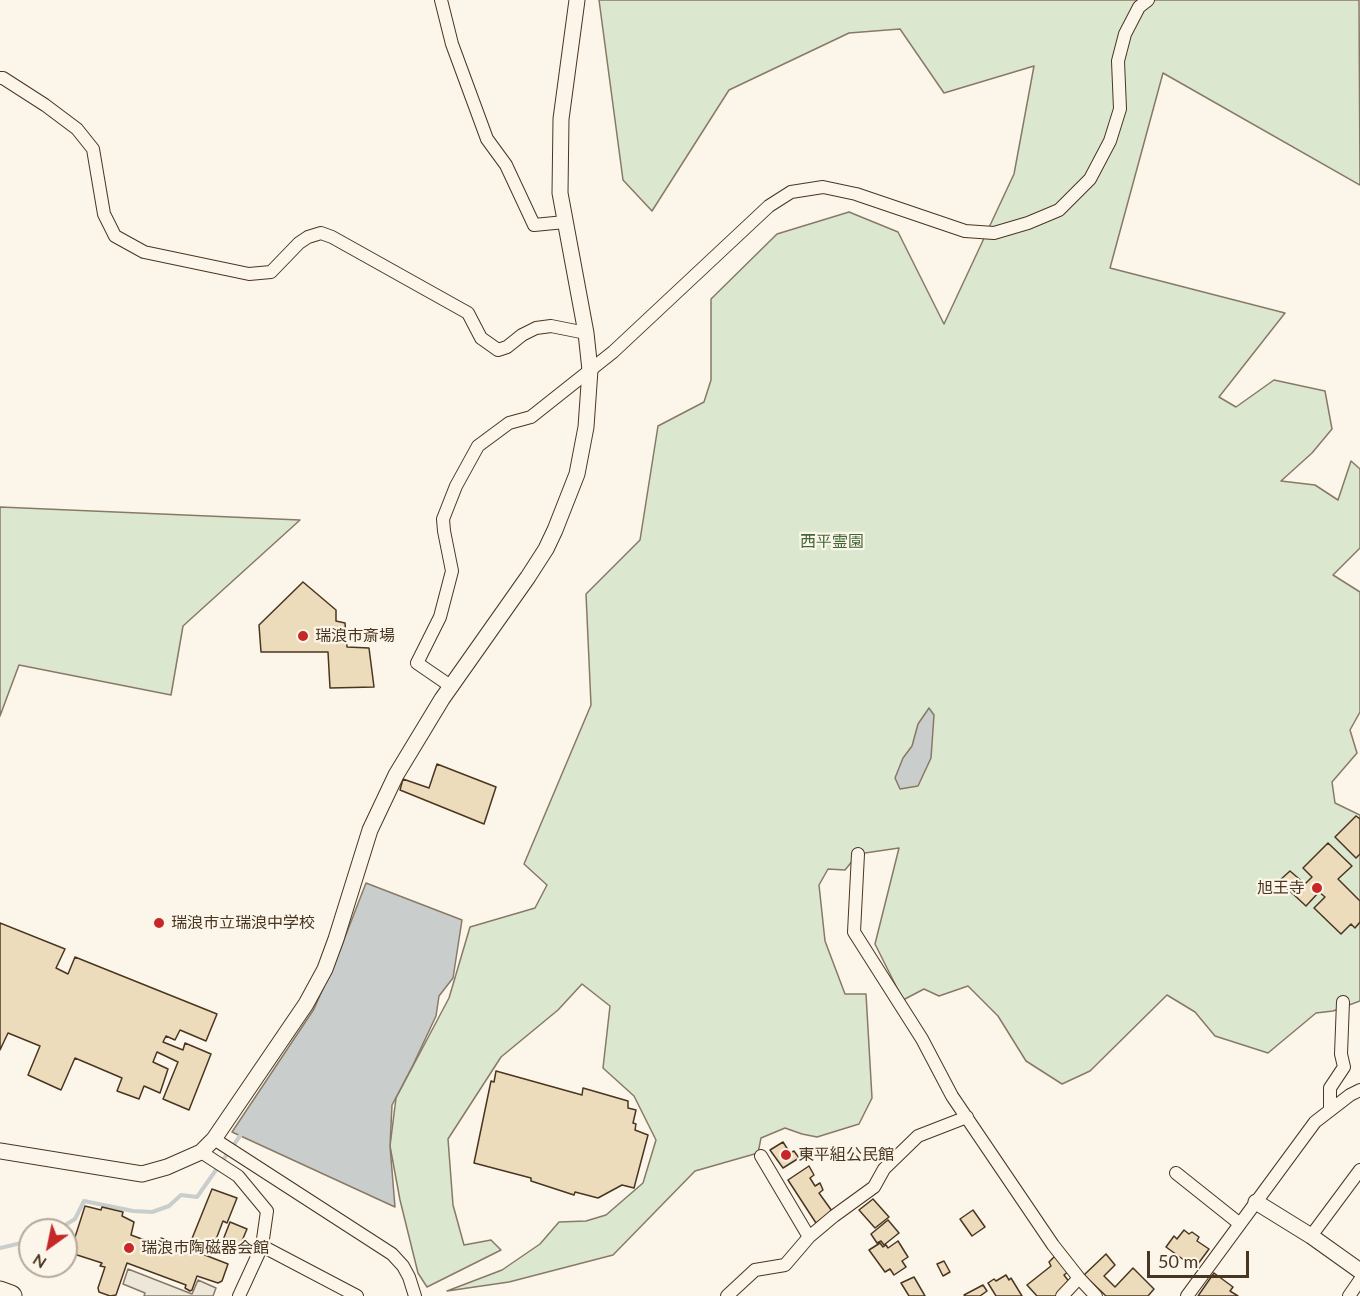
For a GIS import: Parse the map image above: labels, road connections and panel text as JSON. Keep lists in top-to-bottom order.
{
  "parks": ["西平霊園"],
  "places": [
    "瑞浪市斎場",
    "旭王寺",
    "瑞浪市立瑞浪中学校",
    "東平組公民館",
    "瑞浪市陶磁器会館"
  ],
  "scale_bar": "50 m",
  "north": "bottom left"
}
